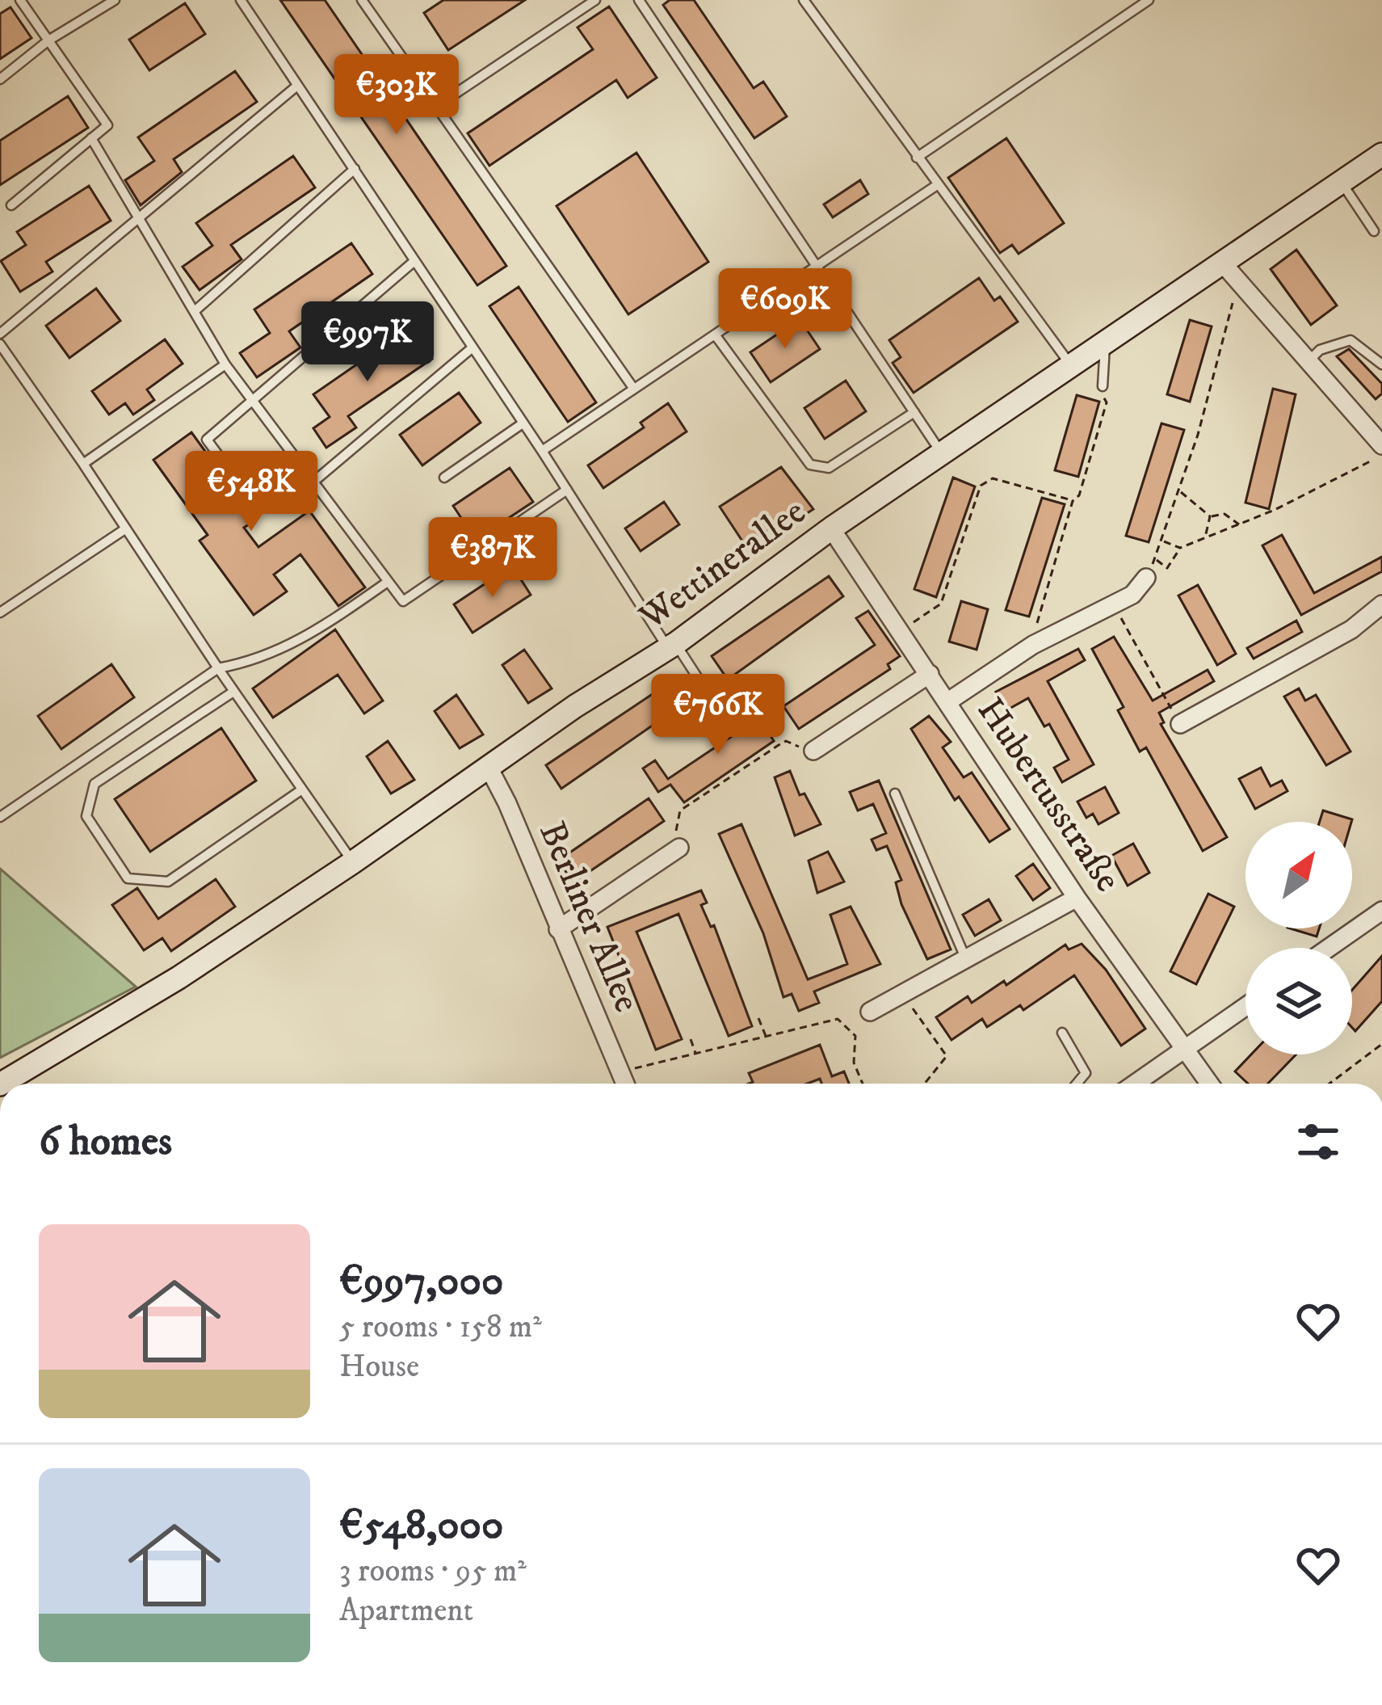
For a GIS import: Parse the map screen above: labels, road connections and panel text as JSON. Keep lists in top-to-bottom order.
{
  "streets": {
    "street": ["Wettinerallee", "Hubertusstraße", "Berliner Allee"]
  },
  "crossings": [
    ["Wettinerallee", "Hubertusstraße"],
    ["Wettinerallee", "Berliner Allee"]
  ],
  "north": "top right",
  "page": {
    "price": [
      "€303K",
      "€609K",
      "€997K",
      "€548K",
      "€387K",
      "€766K"
    ],
    "heading": "6 homes",
    "list": [
      {
        "name": "€997,000",
        "note": "5 rooms · 158 m² · House"
      },
      {
        "name": "€548,000",
        "note": "3 rooms · 95 m² · Apartment"
      }
    ]
  }
}
